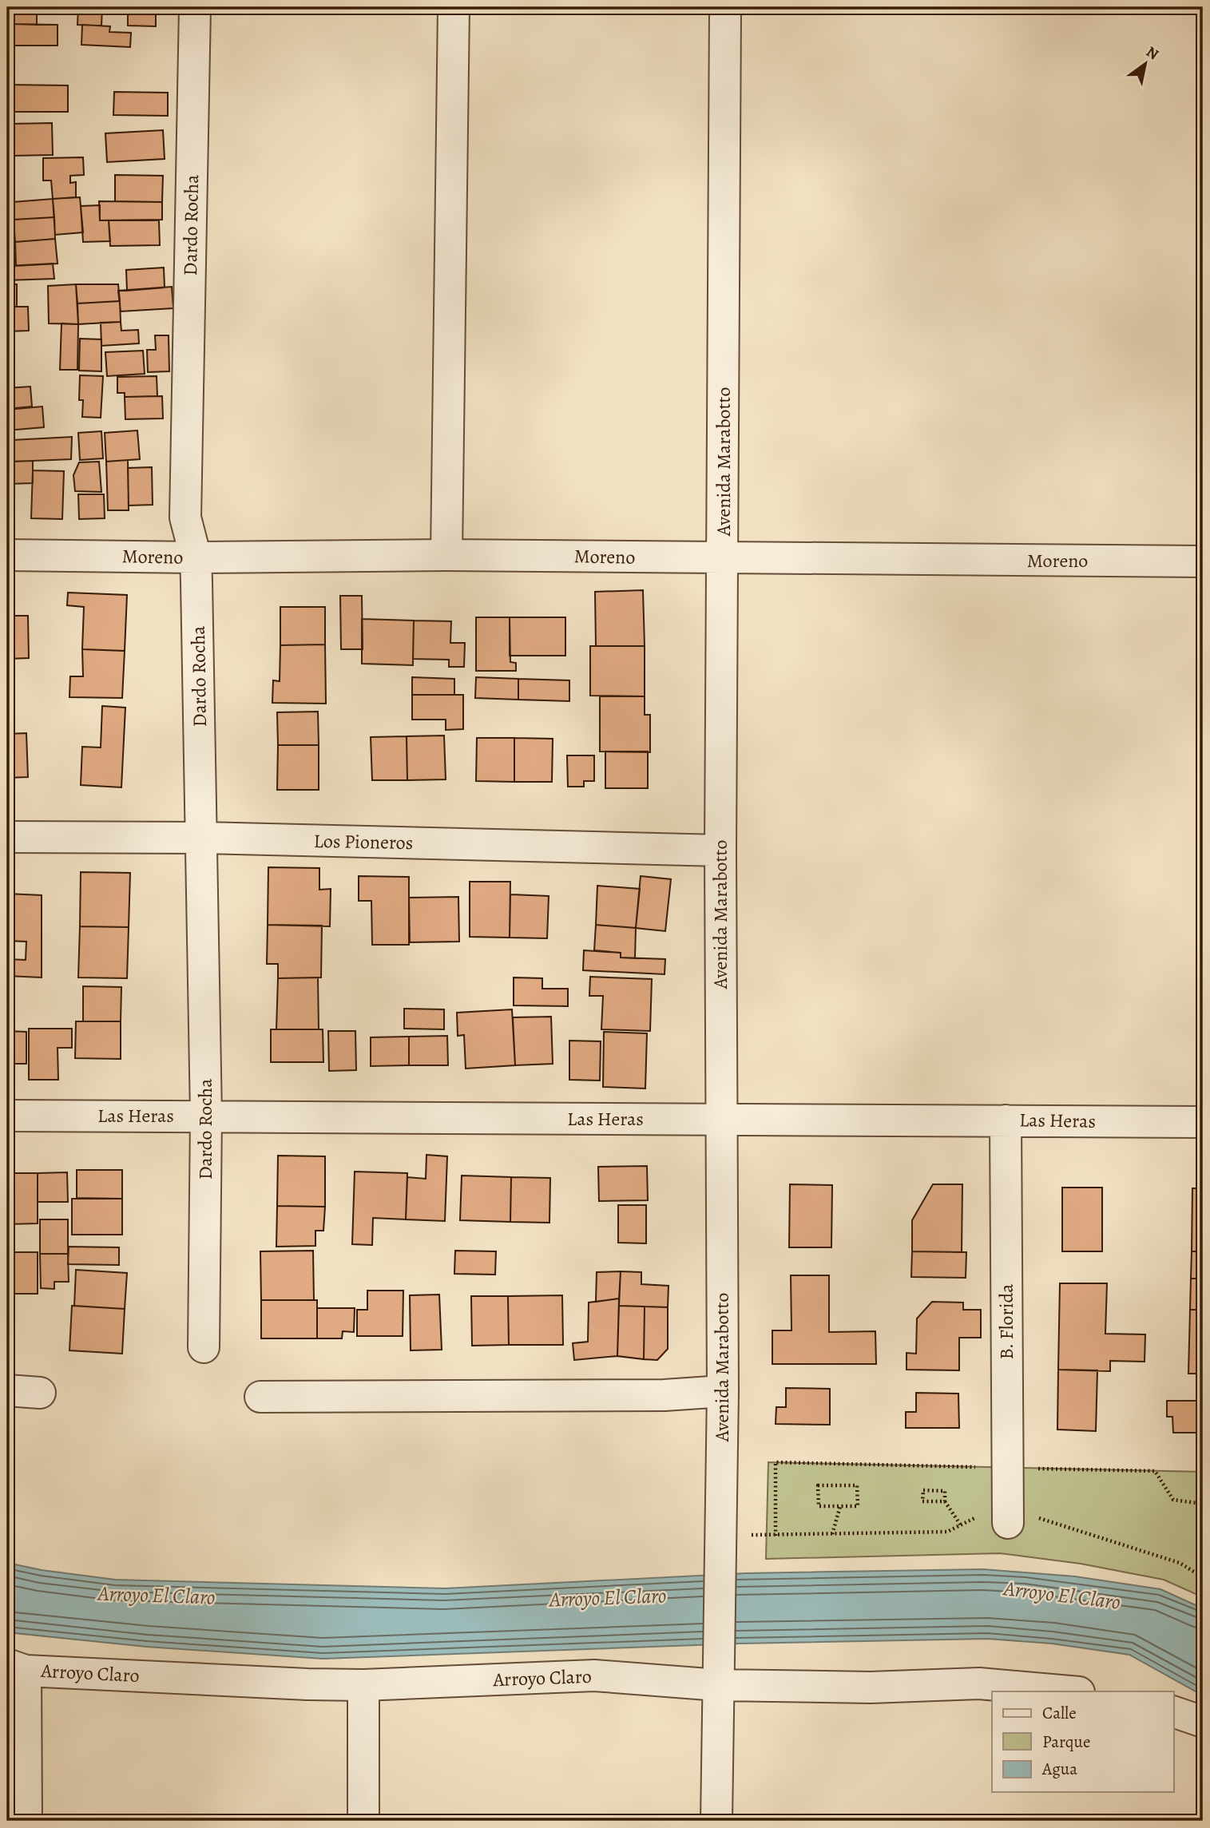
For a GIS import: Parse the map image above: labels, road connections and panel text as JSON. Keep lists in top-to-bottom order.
{
  "streets": {
    "street": [
      "Dardo Rocha",
      "Avenida Marabotto",
      "Moreno",
      "Los Pioneros",
      "Las Heras",
      "B. Florida",
      "Arroyo Claro"
    ]
  },
  "crossings": [
    ["Dardo Rocha", "Moreno"],
    ["Dardo Rocha", "Los Pioneros"],
    ["Dardo Rocha", "Las Heras"],
    ["Avenida Marabotto", "Moreno"],
    ["Avenida Marabotto", "Los Pioneros"],
    ["Avenida Marabotto", "Las Heras"],
    ["Avenida Marabotto", "Arroyo Claro"],
    ["Las Heras", "B. Florida"]
  ],
  "water": ["Arroyo El Claro"],
  "legend": ["Calle", "Parque", "Agua"],
  "north": "top right"
}
